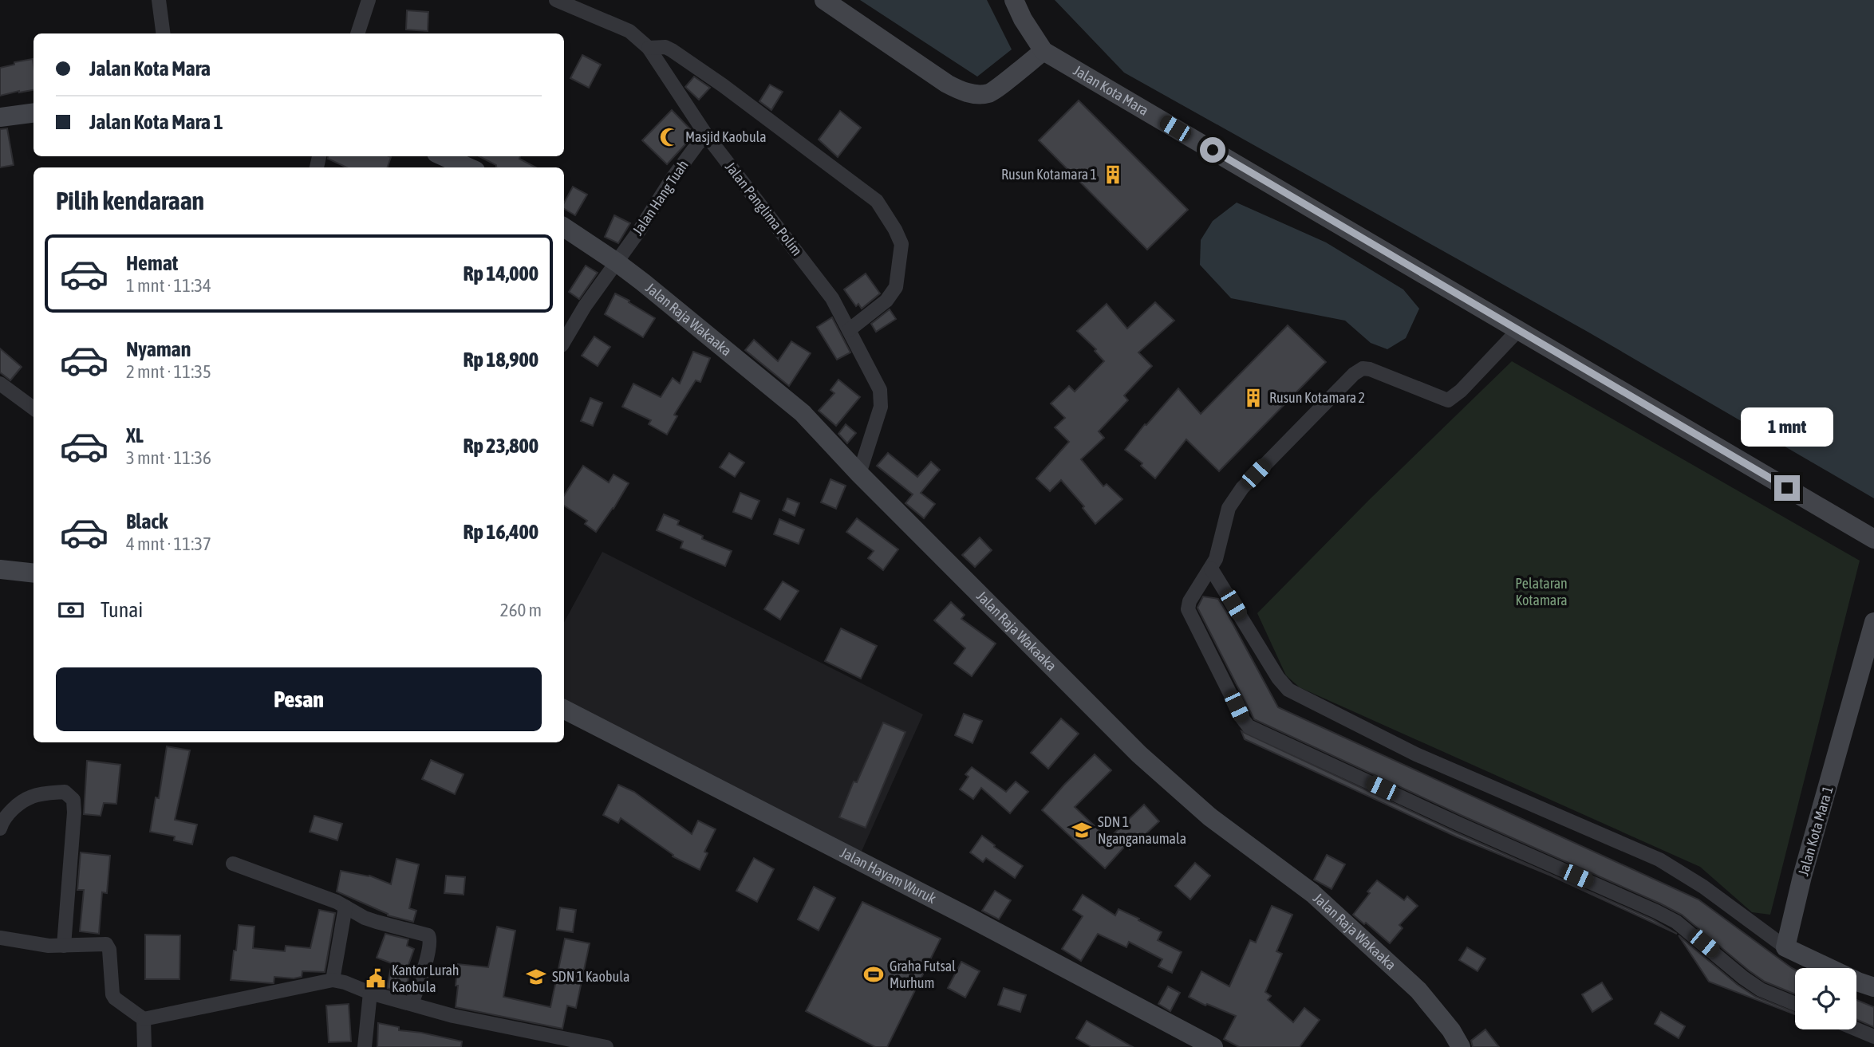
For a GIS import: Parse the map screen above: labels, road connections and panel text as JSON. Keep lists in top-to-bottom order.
{
  "streets": {
    "street": [
      "Jalan Kota Mara",
      "Jalan Hang Tuah",
      "Jalan Panglima Polim",
      "Jalan Raja Wakaaka",
      "Jalan Kota Mara 1",
      "Jalan Hayam Wuruk"
    ]
  },
  "crossings": [
    ["Jalan Hang Tuah", "Jalan Panglima Polim"],
    ["Jalan Hang Tuah", "Jalan Raja Wakaaka"],
    ["Jalan Panglima Polim", "Jalan Raja Wakaaka"]
  ],
  "parks": ["Pelataran Kotamara"],
  "places": {
    "mosque": ["Masjid Kaobula"],
    "building": ["Rusun Kotamara 1", "Rusun Kotamara 2"],
    "school or university": ["SDN 1 Nganganaumala", "SDN 1 Kaobula"],
    "sports": ["Graha Futsal Murhum"],
    "public building": ["Kantor Lurah Kaobula"]
  },
  "page": {
    "banner": ["Jalan Kota Mara", "Jalan Kota Mara 1"],
    "heading": "Pilih kendaraan",
    "list": [
      {
        "name": "Hemat",
        "note": "1 mnt · 11:34",
        "value": "Rp 14,000"
      },
      {
        "name": "Nyaman",
        "note": "2 mnt · 11:35",
        "value": "Rp 18,900"
      },
      {
        "name": "XL",
        "note": "3 mnt · 11:36",
        "value": "Rp 23,800"
      },
      {
        "name": "Black",
        "note": "4 mnt · 11:37",
        "value": "Rp 16,400"
      }
    ],
    "bubble": "1 mnt",
    "pay": ["Tunai", "260 m"],
    "buttons": "Pesan"
  }
}
